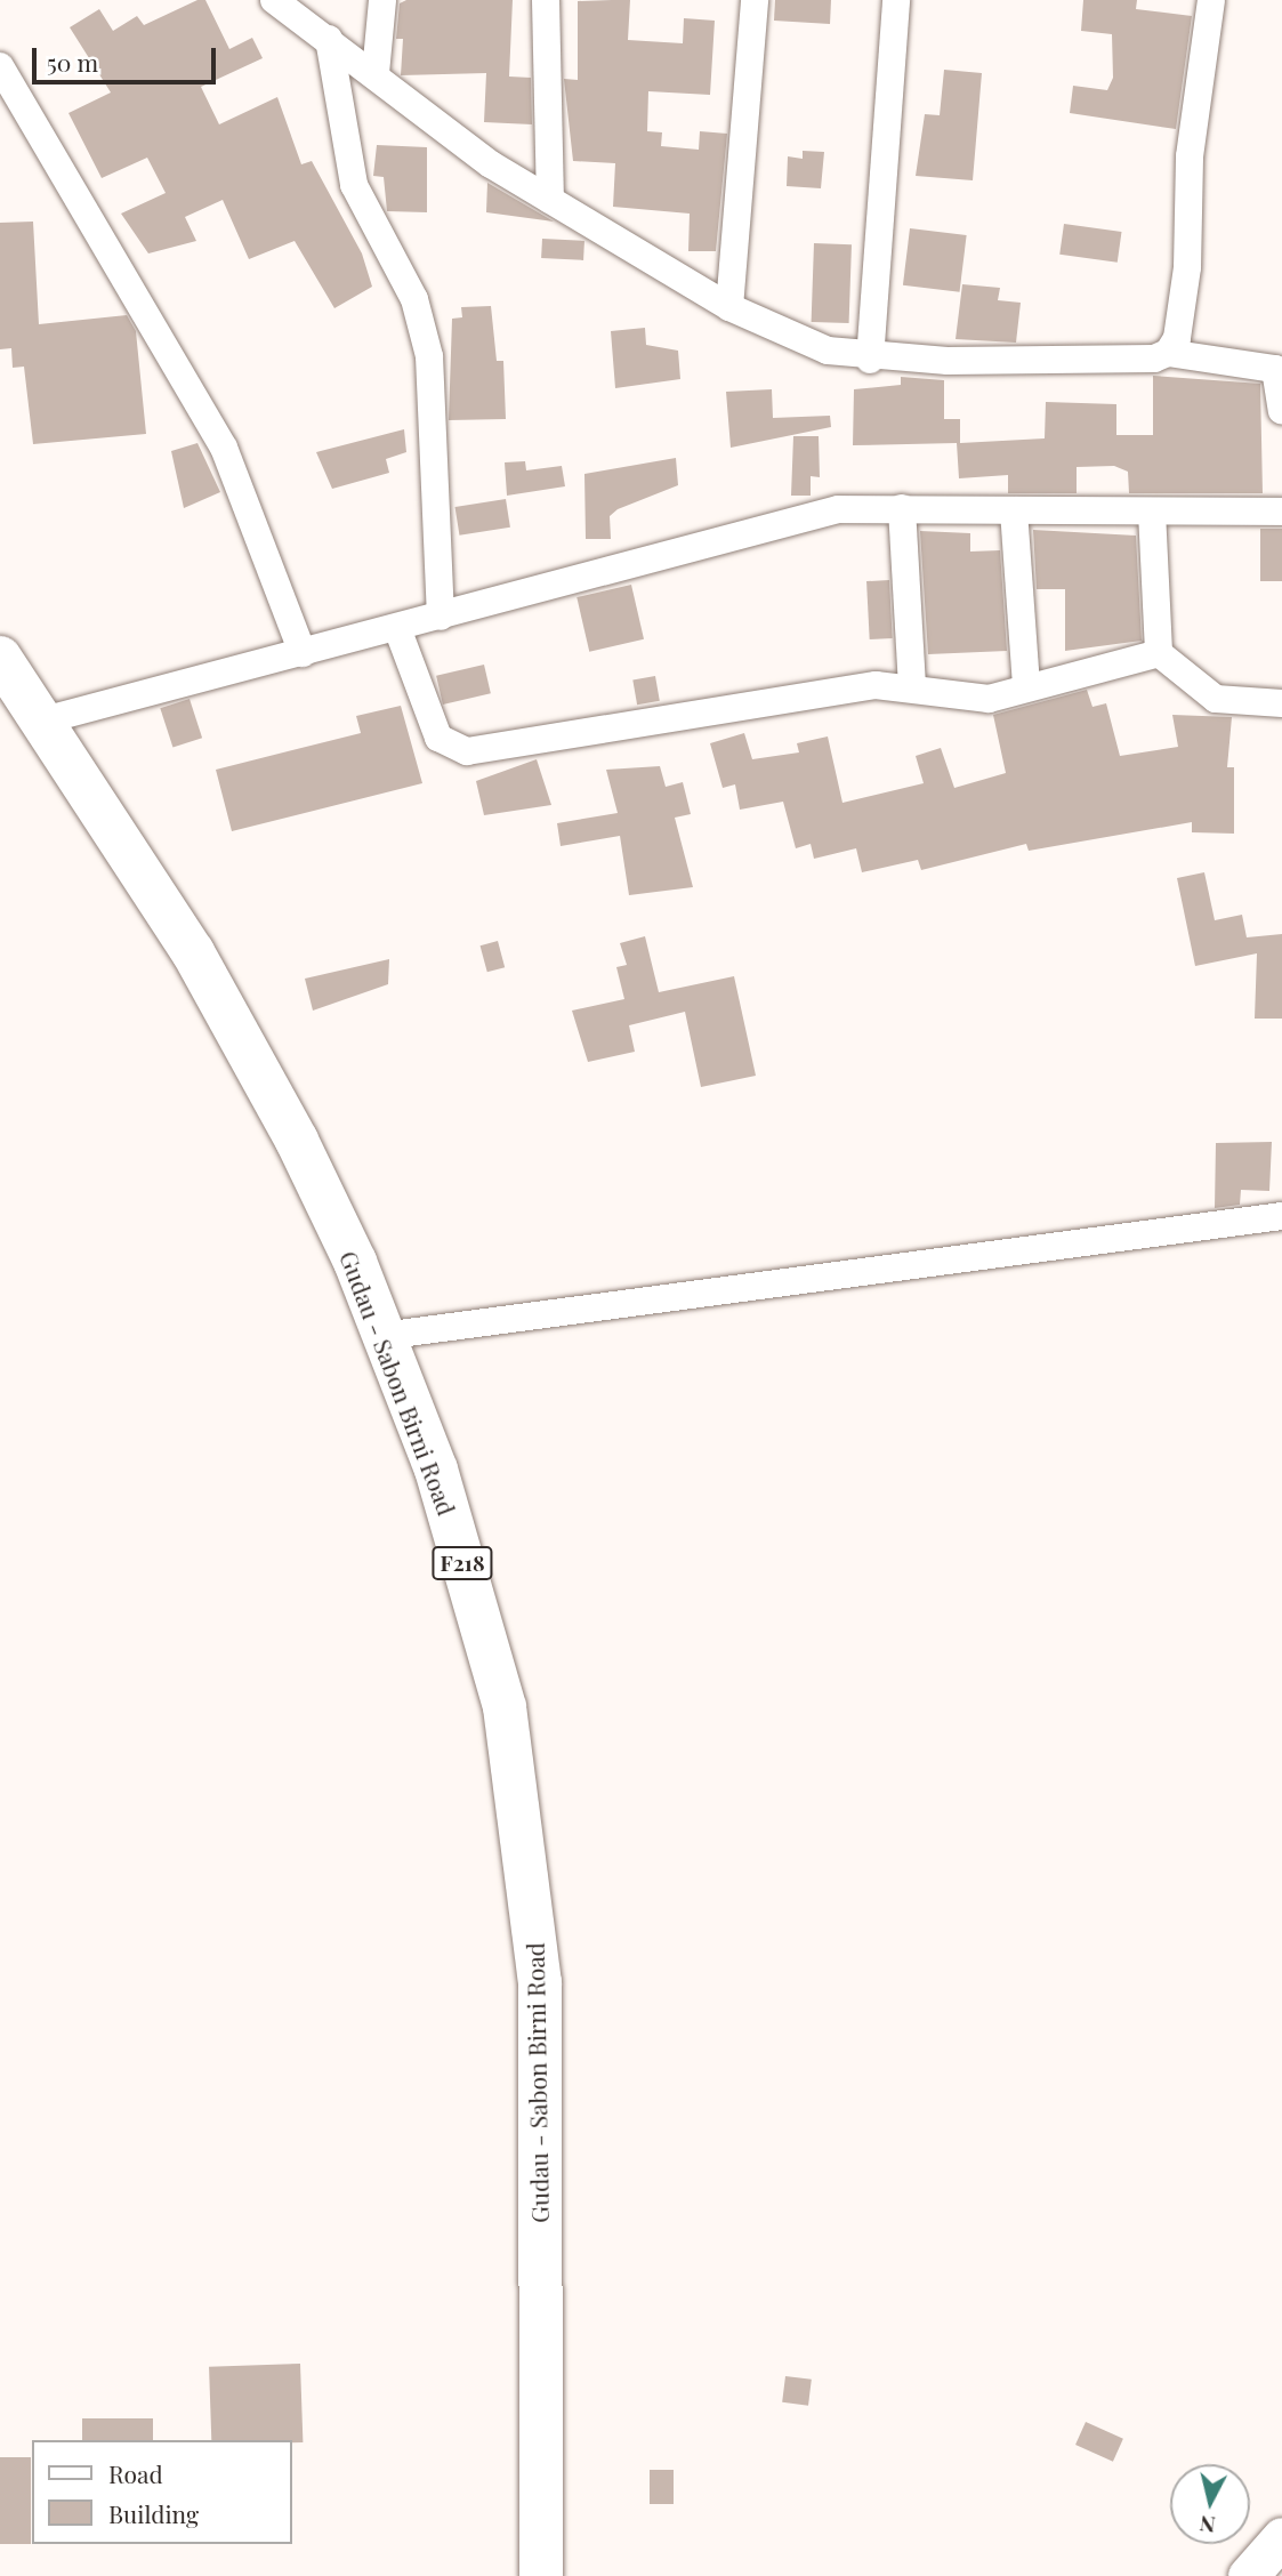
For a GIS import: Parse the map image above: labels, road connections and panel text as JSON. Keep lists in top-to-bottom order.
{
  "streets": {
    "main road": ["Gudau - Sabon Birni Road", "F218"]
  },
  "legend": ["Road", "Building"],
  "scale_bar": "50 m",
  "north": "bottom"
}
